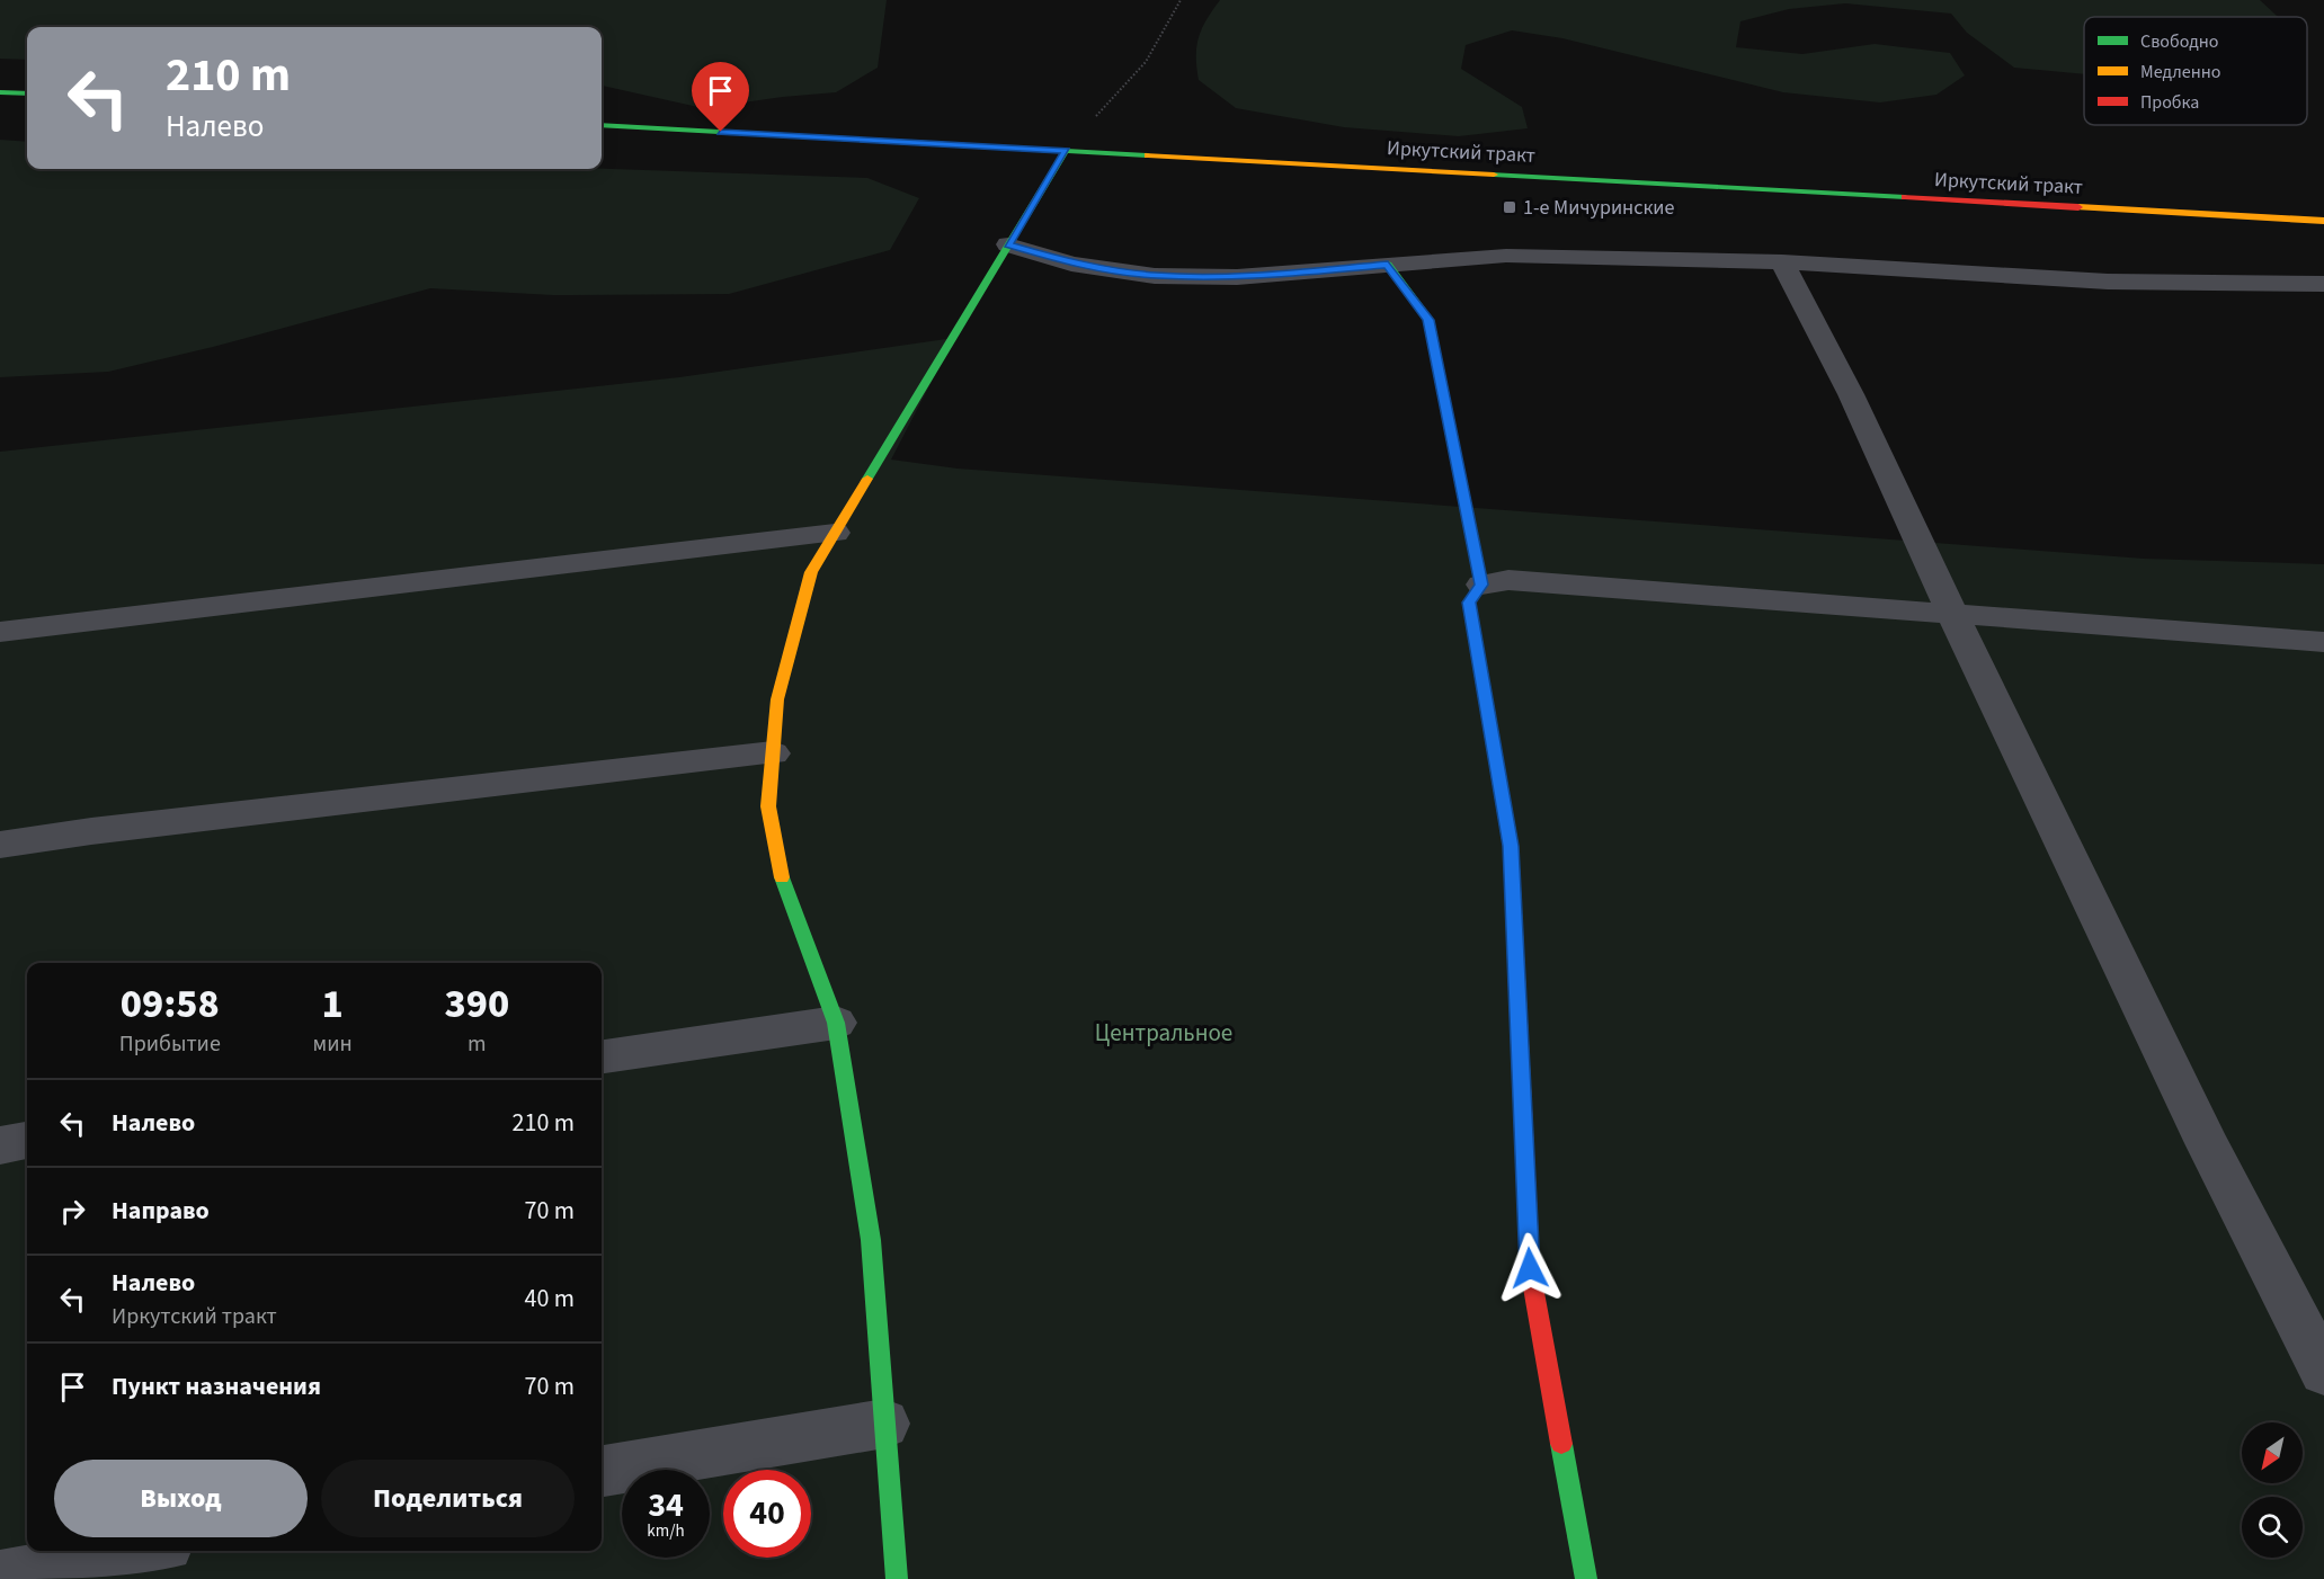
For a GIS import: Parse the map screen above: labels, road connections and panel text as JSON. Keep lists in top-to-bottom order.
{
  "streets": {
    "street": ["Иркутский тракт"]
  },
  "parks": ["Центральное"],
  "places": {
    "transit": ["1-е Мичуринские"]
  },
  "legend": ["Свободно", "Медленно", "Пробка"],
  "north": "bottom left",
  "page": {
    "turn": ["210 m", "Налево"],
    "eta": [
      "09:58",
      "Прибытие",
      "1",
      "мин",
      "390",
      "m"
    ],
    "list": [
      {
        "name": "Налево",
        "value": "210 m"
      },
      {
        "name": "Направо",
        "value": "70 m"
      },
      {
        "name": "Налево",
        "note": "Иркутский тракт",
        "value": "40 m"
      },
      {
        "name": "Пункт назначения",
        "value": "70 m"
      }
    ],
    "buttons": ["Выход", "Поделиться"],
    "speed": "34 km/h",
    "limit": "40"
  }
}
